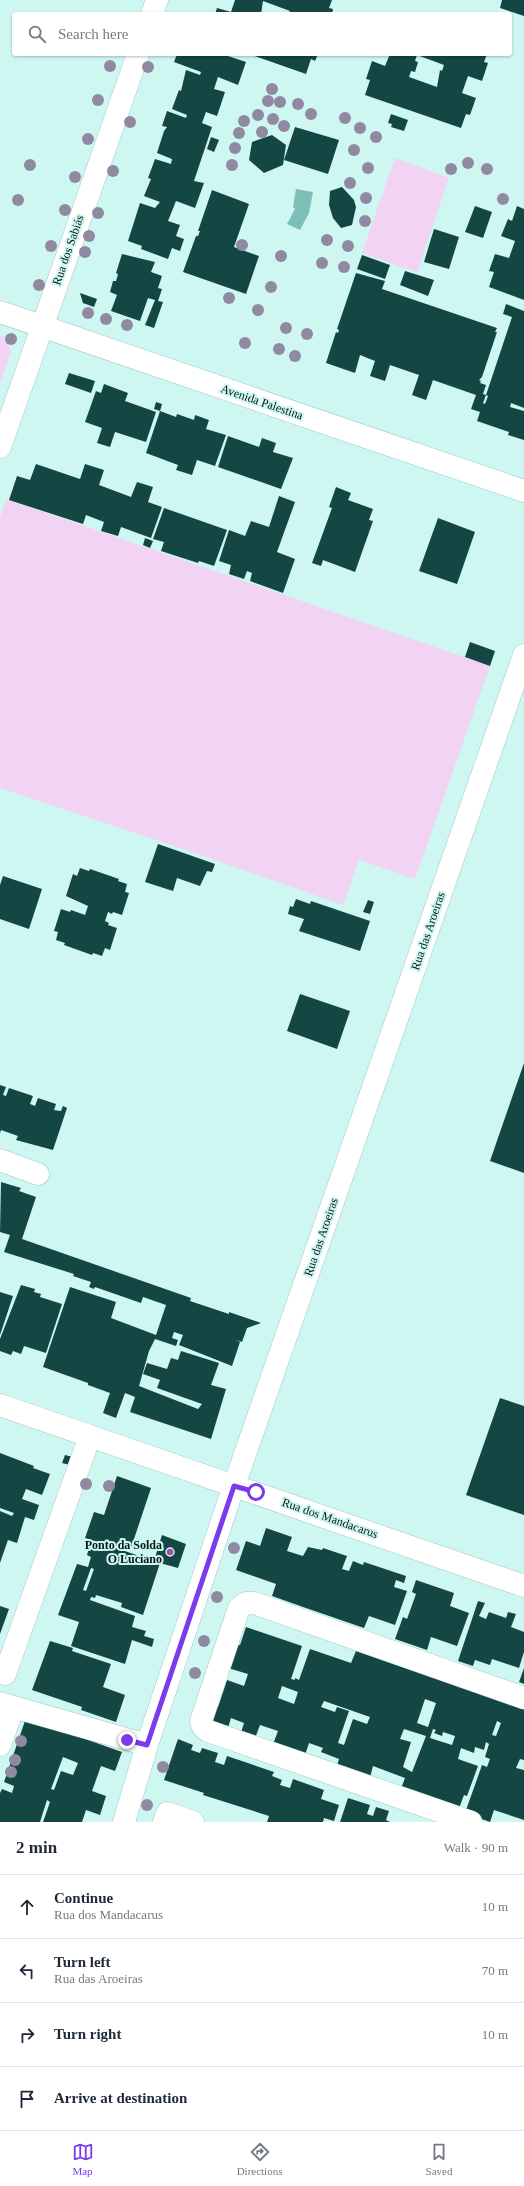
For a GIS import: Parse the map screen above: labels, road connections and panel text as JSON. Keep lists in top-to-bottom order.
{
  "streets": {
    "street": [
      "Rua dos Sabiás",
      "Avenida Palestina",
      "Rua das Aroeiras",
      "Rua dos Mandacarus"
    ]
  },
  "crossings": [
    ["Rua dos Sabiás", "Avenida Palestina"],
    ["Rua das Aroeiras", "Rua dos Mandacarus"]
  ],
  "places": ["Ponto da Solda O Luciano"],
  "page": {
    "search": "Search here",
    "heading": ["2 min", "Walk · 90 m"],
    "list": [
      ["Continue", "Rua dos Mandacarus", "10 m"],
      ["Turn left", "Rua das Aroeiras", "70 m"],
      ["Turn right", "10 m"],
      "Arrive at destination"
    ],
    "nav": ["Map", "Directions", "Saved"]
  }
}
